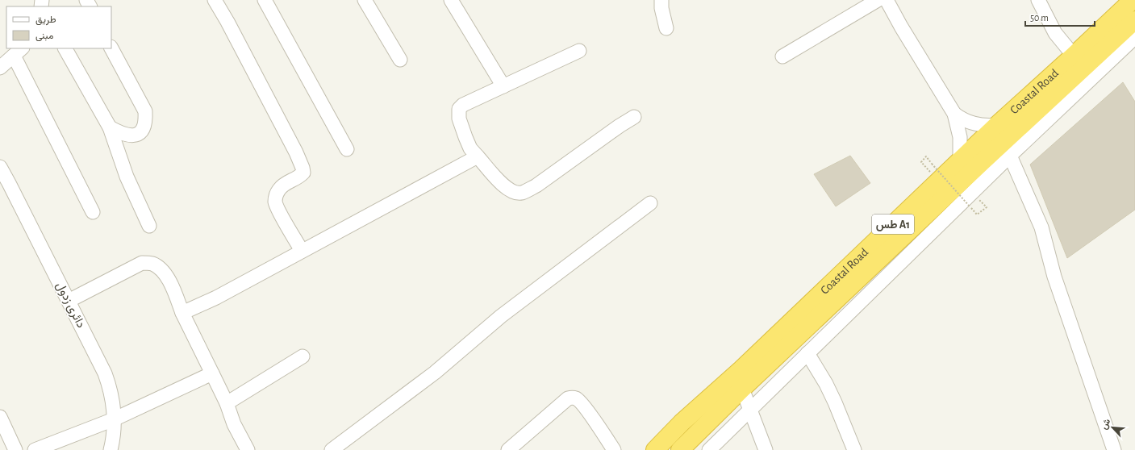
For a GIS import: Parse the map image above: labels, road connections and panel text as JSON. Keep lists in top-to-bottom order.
{
  "streets": {
    "highway": ["Coastal Road", "طس A1"],
    "street": ["دائرى زدول"]
  },
  "legend": ["طريق", "مبنى"],
  "scale_bar": "50 m",
  "north": "top left"
}
